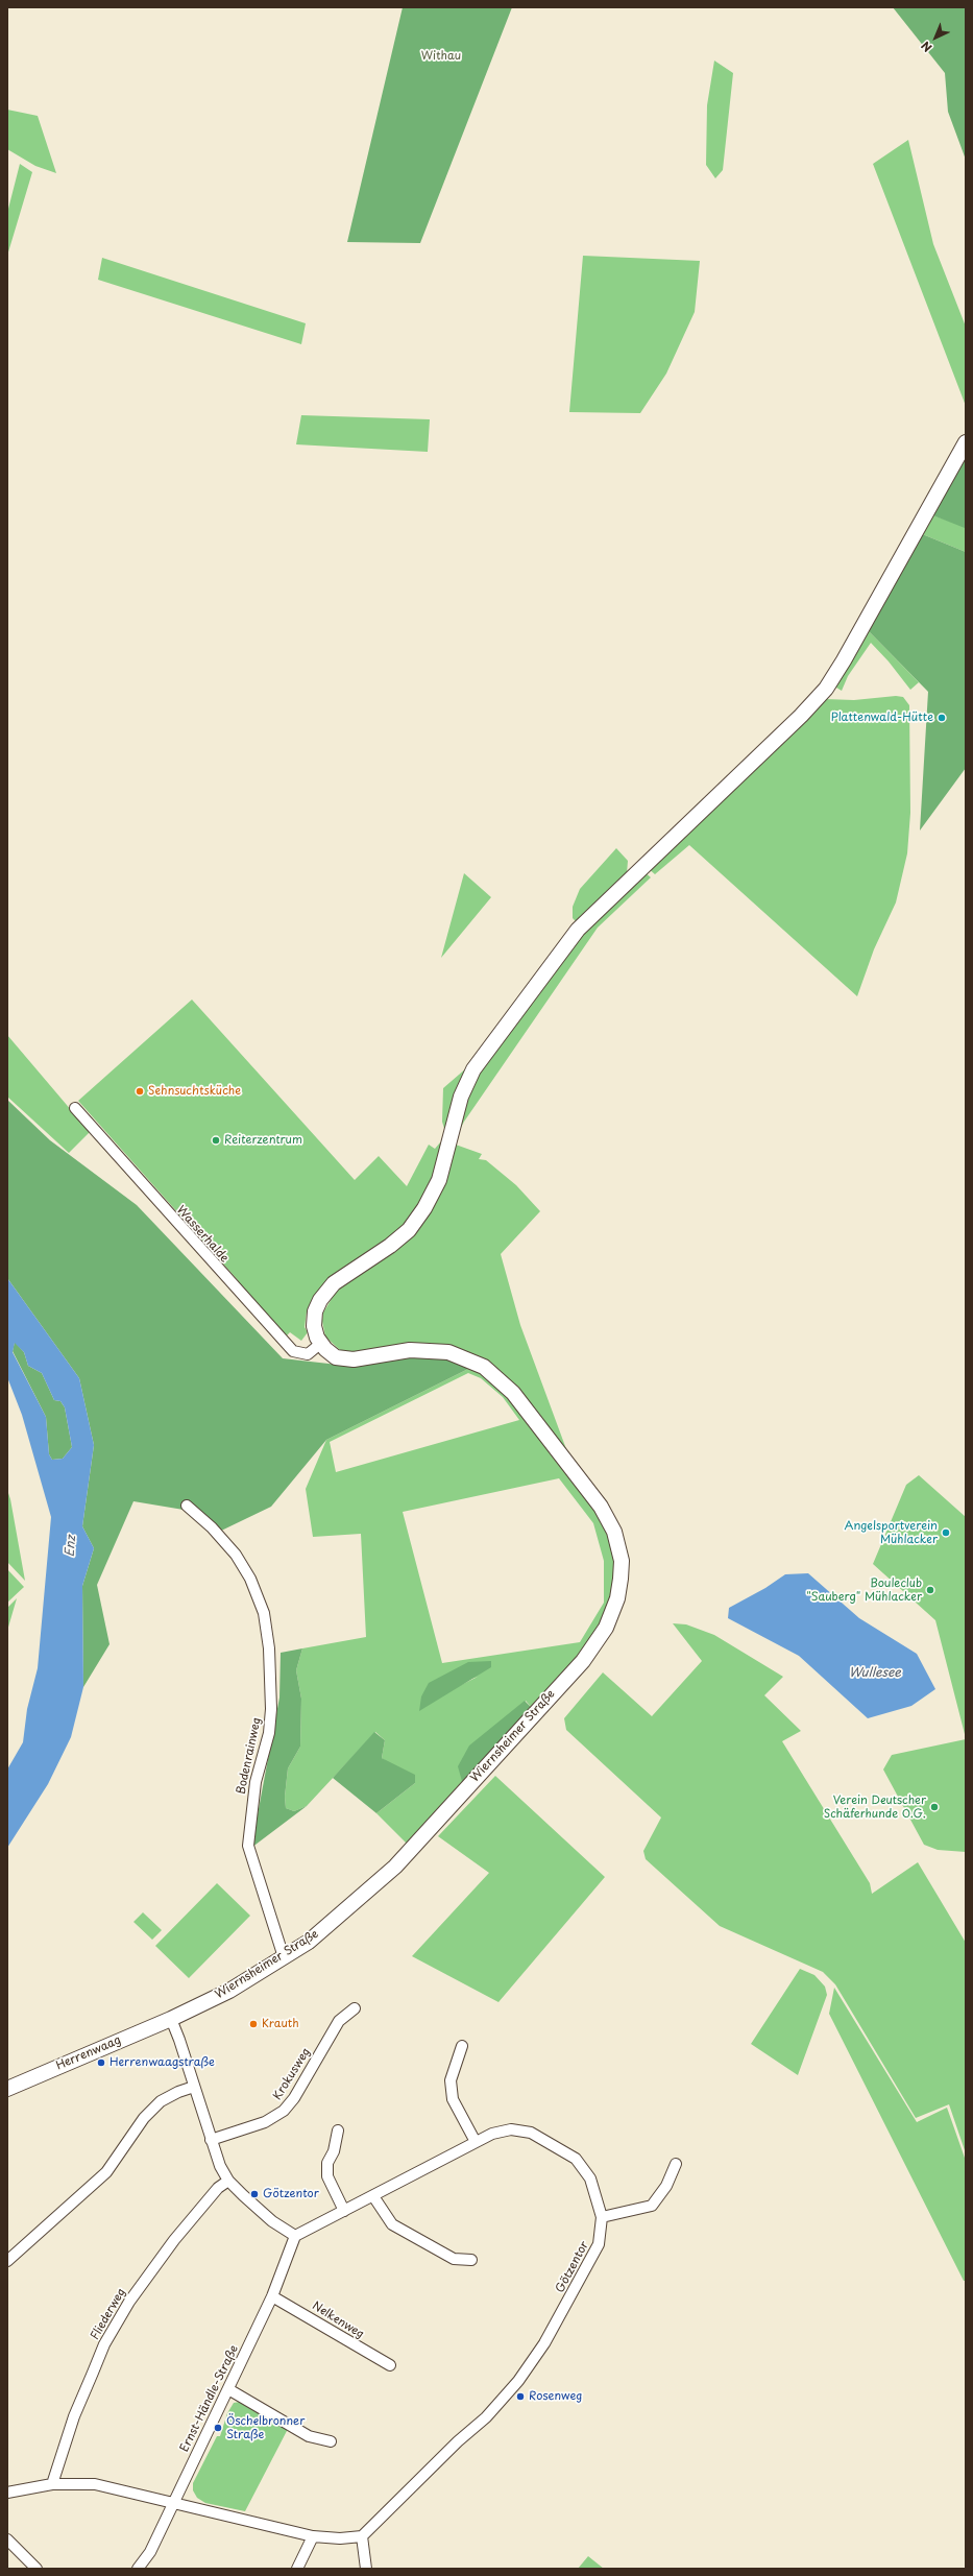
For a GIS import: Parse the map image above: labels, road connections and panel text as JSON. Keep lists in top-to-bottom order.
{
  "streets": {
    "main road": ["Wiernsheimer Straße", "Herrenwaag"],
    "street": [
      "Wasserhalde",
      "Bodenrainweg",
      "Krokusweg",
      "Götzentor",
      "Fliederweg",
      "Nelkenweg",
      "Ernst-Händle-Straße"
    ]
  },
  "crossings": [
    ["Wasserhalde", "Wiernsheimer Straße"],
    ["Wiernsheimer Straße", "Bodenrainweg"],
    ["Wiernsheimer Straße", "Herrenwaag"],
    ["Götzentor", "Ernst-Händle-Straße"],
    ["Nelkenweg", "Ernst-Händle-Straße"]
  ],
  "water": ["Enz", "Wullesee"],
  "parks": ["Withau"],
  "places": [
    "Plattenwald-Hütte",
    "Sehnsuchtsküche",
    "Reiterzentrum",
    "Angelsportverein Mühlacker",
    "Bouleclub \"Sauberg\" Mühlacker",
    "Verein Deutscher Schäferhunde O.G.",
    "Krauth",
    "Herrenwaagstraße",
    "Götzentor",
    "Rosenweg",
    "Öschelbronner Straße"
  ],
  "north": "bottom left"
}
